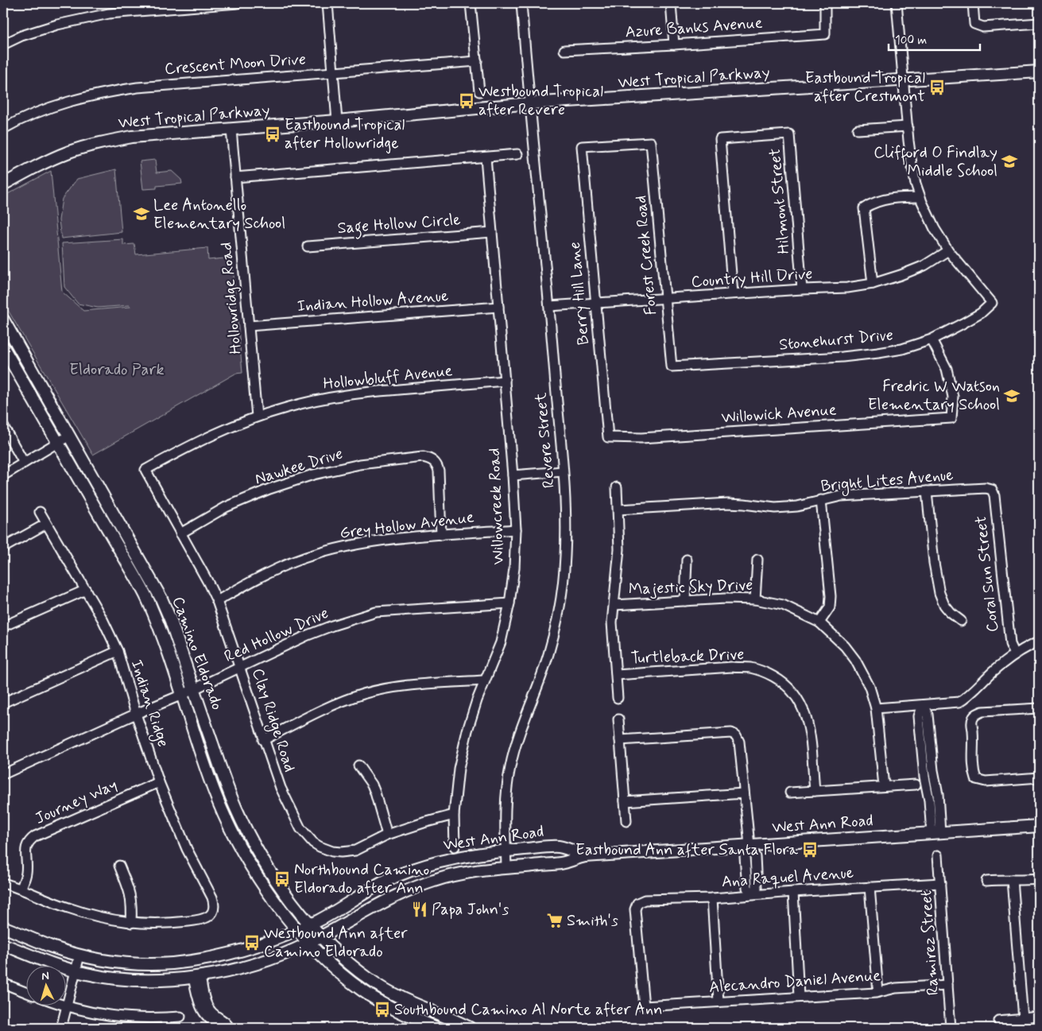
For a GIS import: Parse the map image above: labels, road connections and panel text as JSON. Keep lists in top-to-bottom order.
{
  "streets": {
    "main road": ["West Tropical Parkway", "Camino Eldorado", "West Ann Road"],
    "street": [
      "Azure Banks Avenue",
      "Crescent Moon Drive",
      "Hilmont Street",
      "Sage Hollow Circle",
      "Forest Creek Road",
      "Country Hill Drive",
      "Berry Hill Lane",
      "Hollowridge Road",
      "Indian Hollow Avenue",
      "Stonehurst Drive",
      "Hollowbluff Avenue",
      "Willowick Avenue",
      "Revere Street",
      "Nawkee Drive",
      "Bright Lites Avenue",
      "Willowcreek Road",
      "Grey Hollow Avenue",
      "Coral Sun Street",
      "Majestic Sky Drive",
      "Red Hollow Drive",
      "Turtleback Drive",
      "Indian Ridge",
      "Clay Ridge Road",
      "Journey Way",
      "Ana Raquel Avenue",
      "Ramirez Street",
      "Alecandro Daniel Avenue"
    ]
  },
  "crossings": [
    ["West Tropical Parkway", "Hollowridge Road"],
    ["West Tropical Parkway", "Revere Street"],
    ["Hilmont Street", "Country Hill Drive"],
    ["Sage Hollow Circle", "Willowcreek Road"],
    ["Forest Creek Road", "Country Hill Drive"],
    ["Forest Creek Road", "Berry Hill Lane"],
    ["Forest Creek Road", "Stonehurst Drive"],
    ["Country Hill Drive", "Berry Hill Lane"],
    ["Country Hill Drive", "Stonehurst Drive"],
    ["Country Hill Drive", "Revere Street"],
    ["Berry Hill Lane", "Willowick Avenue"],
    ["Hollowridge Road", "Indian Hollow Avenue"],
    ["Hollowridge Road", "Hollowbluff Avenue"],
    ["Indian Hollow Avenue", "Willowcreek Road"],
    ["Stonehurst Drive", "Willowick Avenue"],
    ["Hollowbluff Avenue", "Willowcreek Road"],
    ["Hollowbluff Avenue", "Clay Ridge Road"],
    ["Revere Street", "West Ann Road"],
    ["Nawkee Drive", "Grey Hollow Avenue"],
    ["Nawkee Drive", "Clay Ridge Road"],
    ["Bright Lites Avenue", "Coral Sun Street"],
    ["Willowcreek Road", "Grey Hollow Avenue"],
    ["Willowcreek Road", "Red Hollow Drive"],
    ["Willowcreek Road", "Clay Ridge Road"],
    ["Grey Hollow Avenue", "Clay Ridge Road"],
    ["Red Hollow Drive", "Camino Eldorado"],
    ["Red Hollow Drive", "Indian Ridge"],
    ["Red Hollow Drive", "Clay Ridge Road"],
    ["Camino Eldorado", "West Ann Road"],
    ["Indian Ridge", "Journey Way"],
    ["Ana Raquel Avenue", "Ramirez Street"],
    ["Ana Raquel Avenue", "Alecandro Daniel Avenue"],
    ["Ramirez Street", "Alecandro Daniel Avenue"]
  ],
  "parks": ["Eldorado Park"],
  "places": {
    "bus stop": [
      "Eastbound Tropical after Crestmont",
      "Westbound Tropical after Revere",
      "Eastbound Tropical after Hollowridge",
      "Eastbound Ann after Santa Flora",
      "Northbound Camino Eldorado after Ann",
      "Westbound Ann after Camino Eldorado",
      "Southbound Camino Al Norte after Ann"
    ],
    "school or university": ["Clifford O Findlay Middle School", "Lee Antonello Elementary School", "Fredric W Watson Elementary School"],
    "restaurant": ["Papa John's"],
    "supermarket": ["Smith's"]
  },
  "scale_bar": "100 m",
  "north": "top"
}
